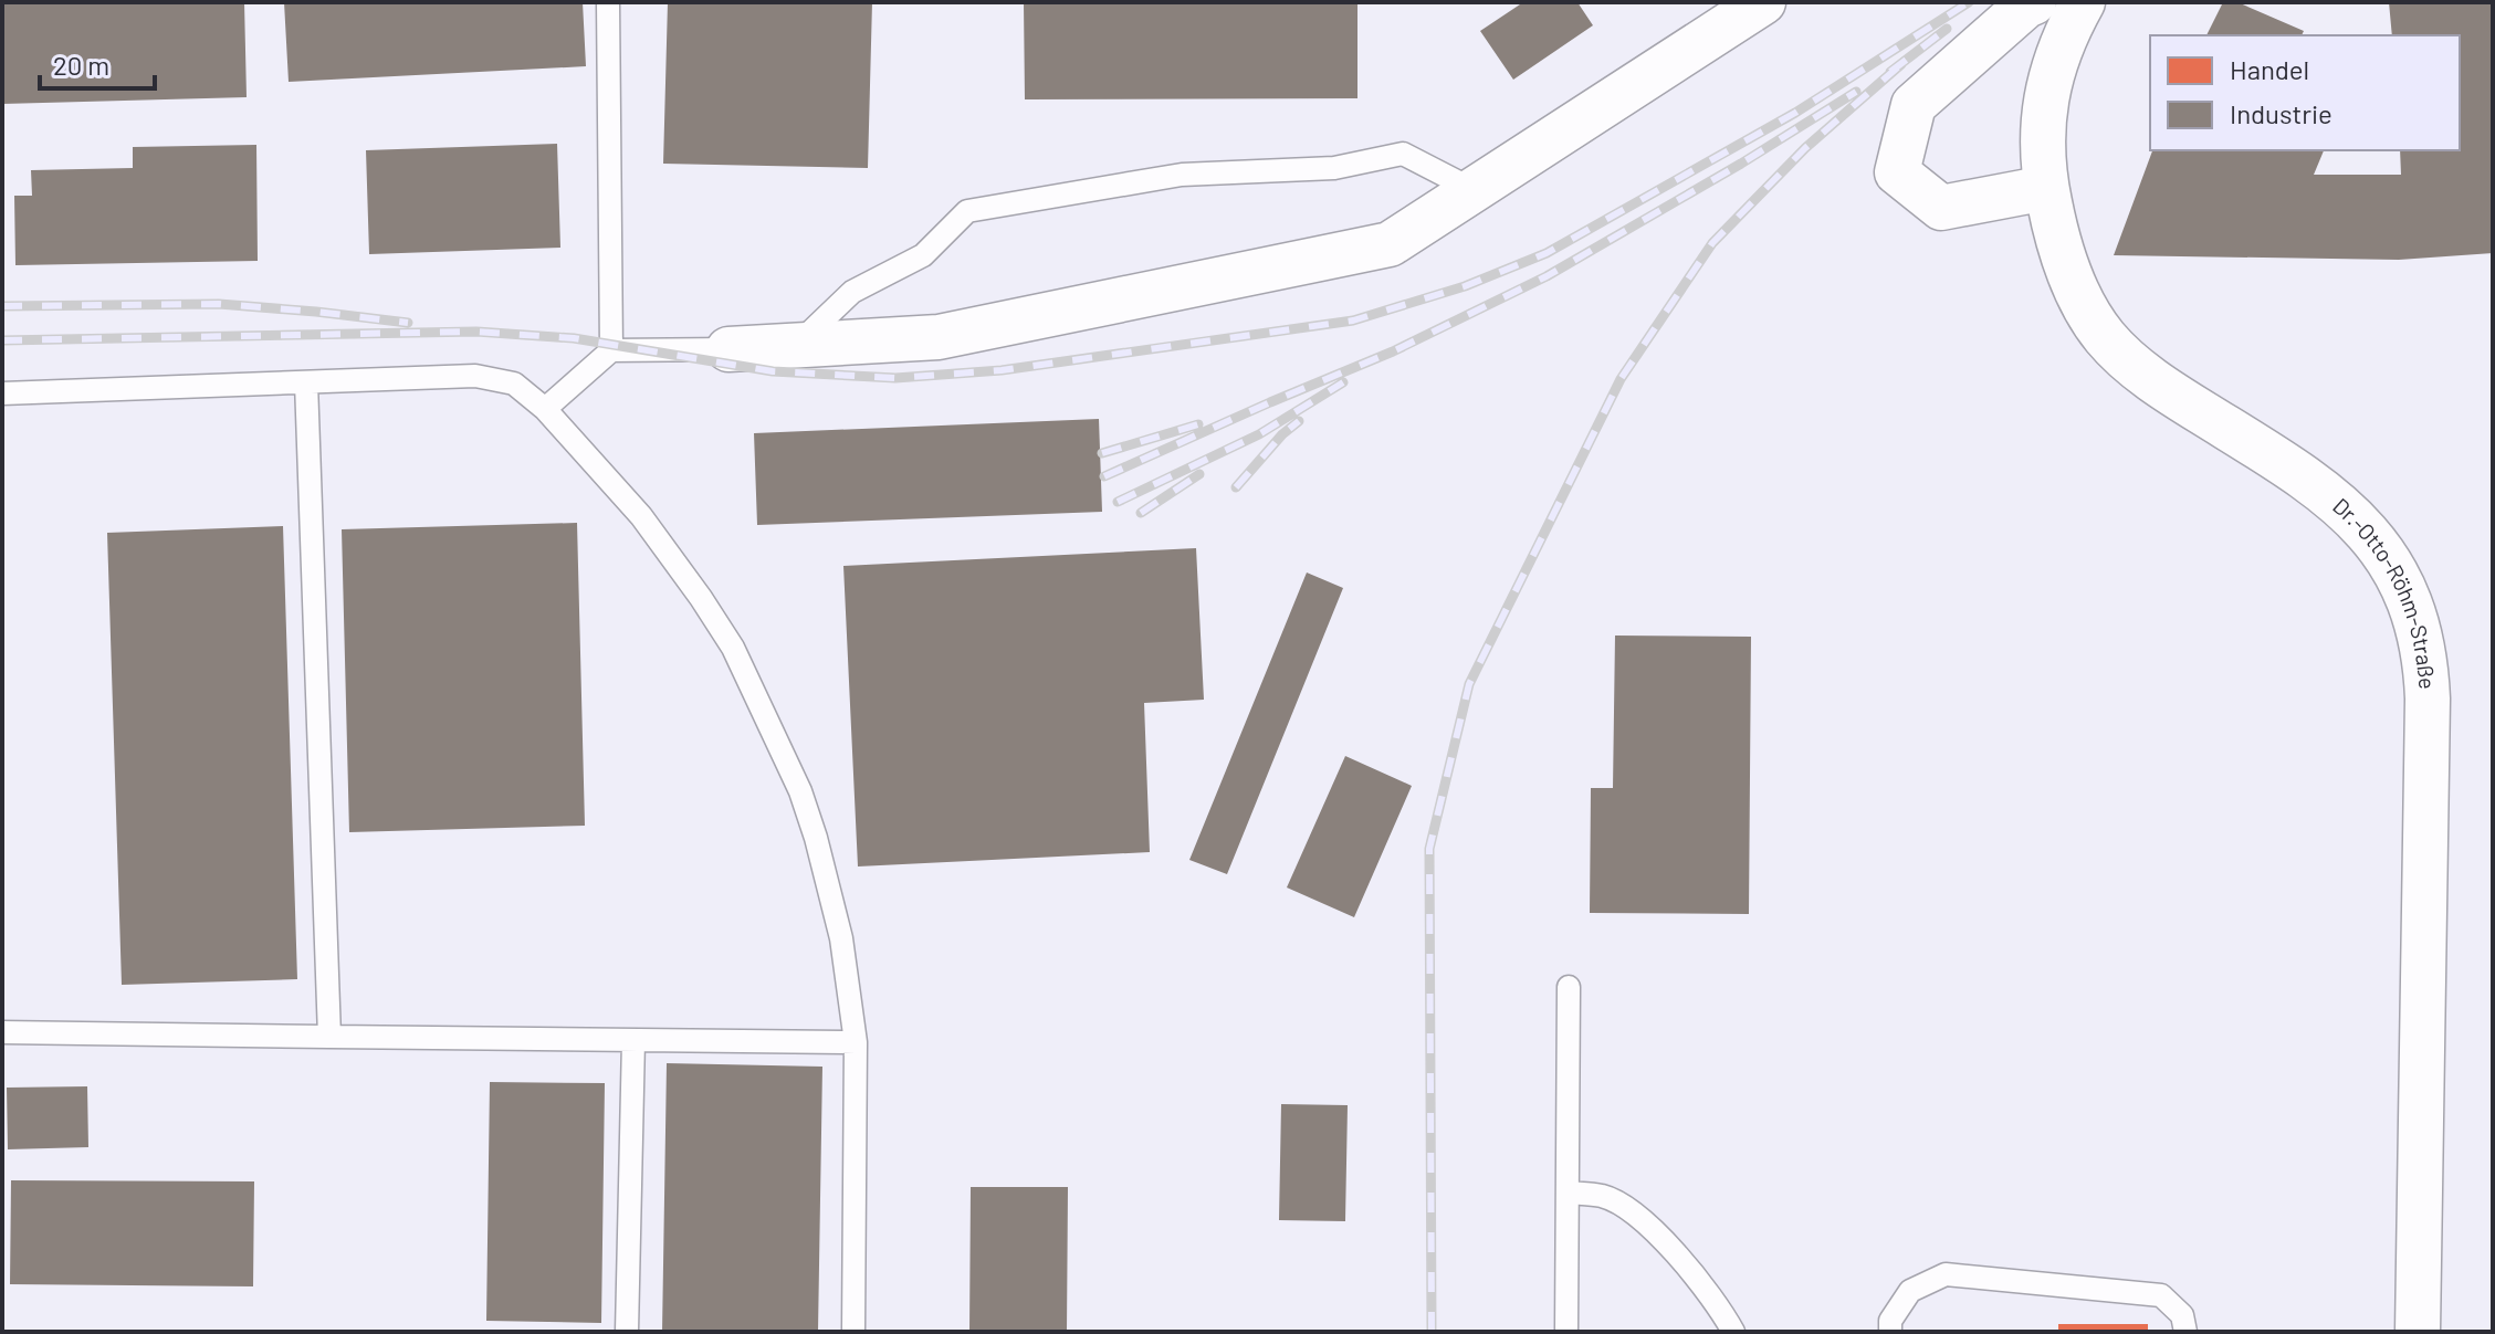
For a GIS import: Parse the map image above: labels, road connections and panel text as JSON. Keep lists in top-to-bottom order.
{
  "streets": {
    "street": ["Dr.-Otto-Röhm-Straße"]
  },
  "legend": ["Handel", "Industrie"],
  "scale_bar": "20 m"
}
